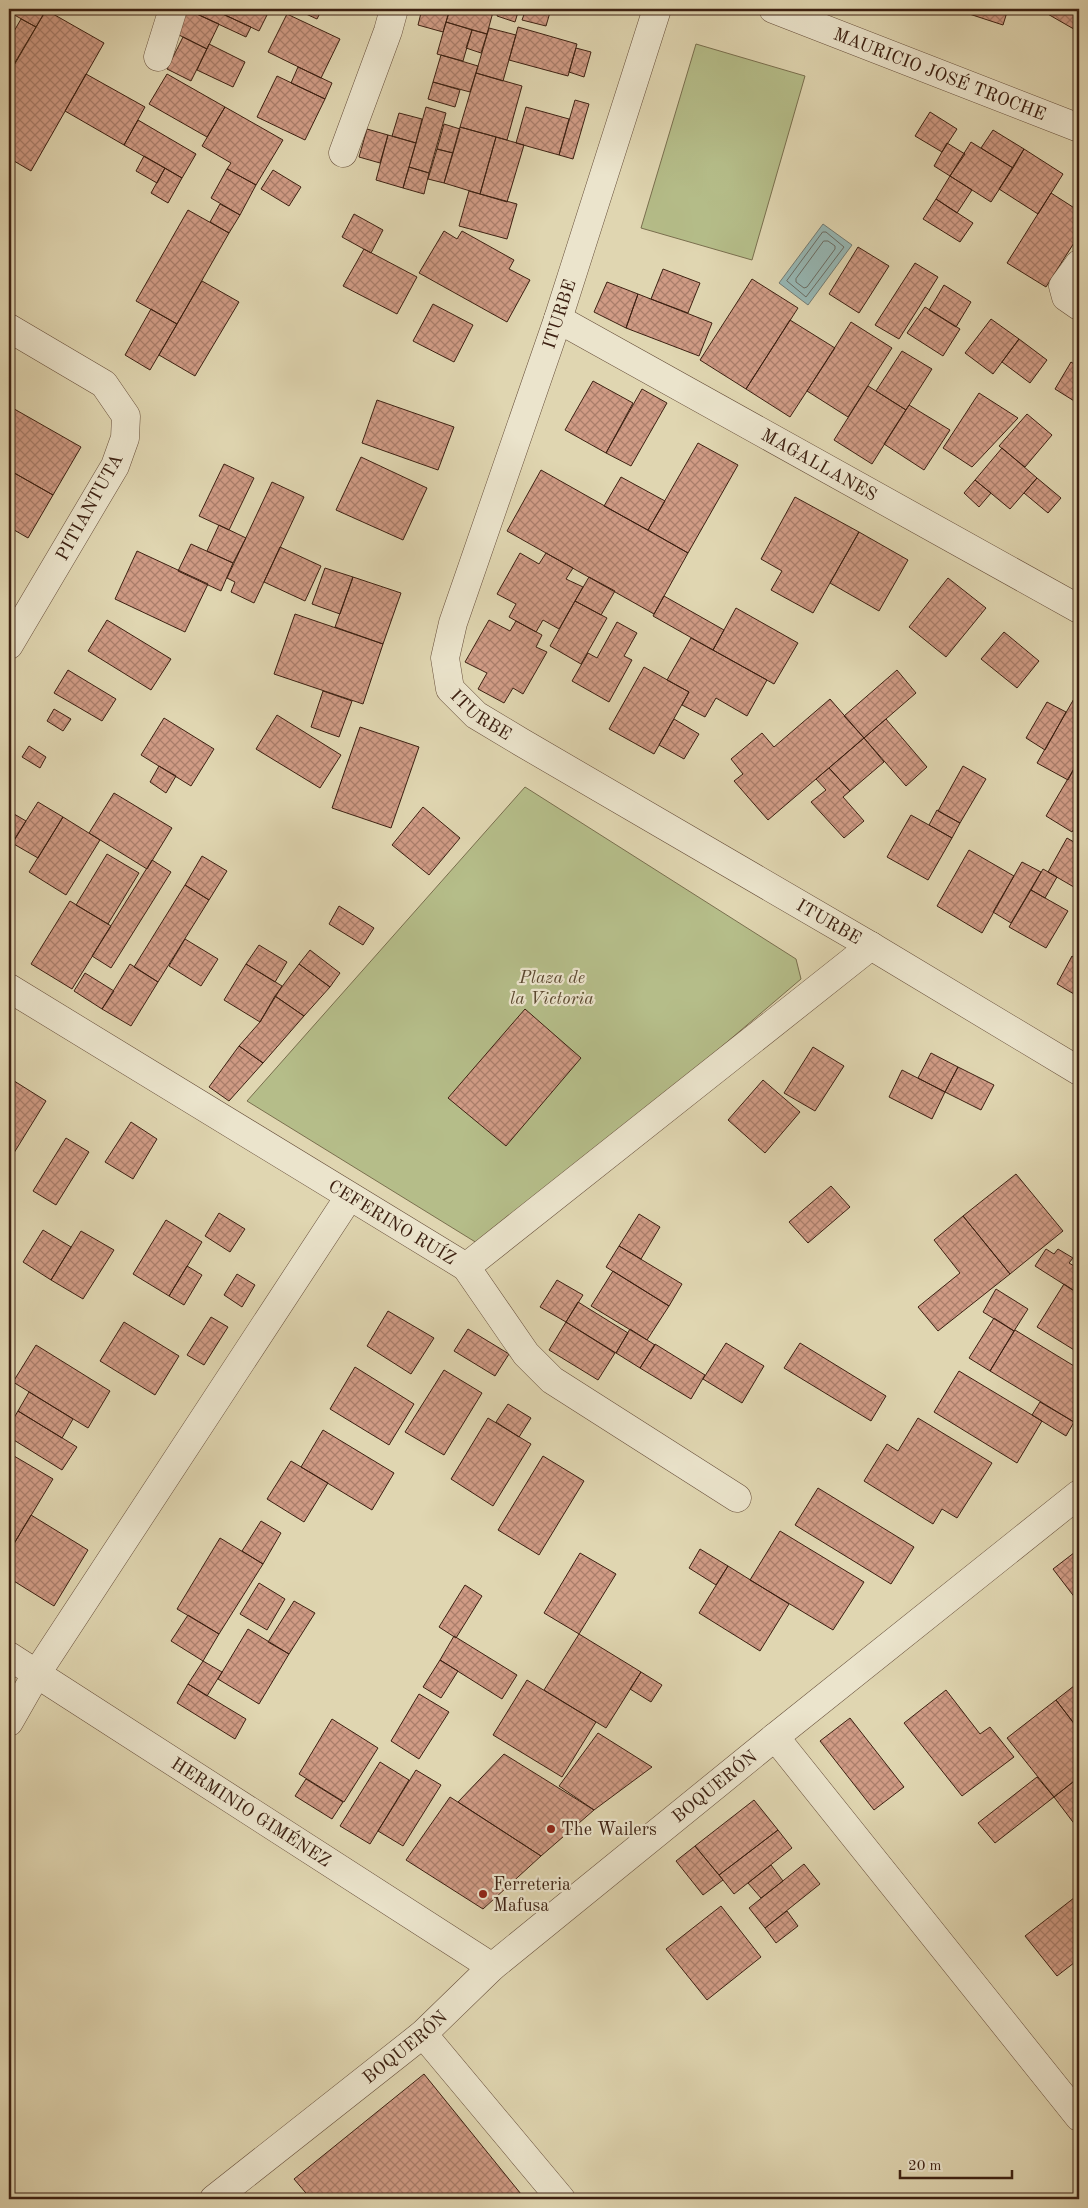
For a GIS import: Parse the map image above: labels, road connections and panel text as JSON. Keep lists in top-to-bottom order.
{
  "streets": {
    "street": [
      "MAURICIO JOSÉ TROCHE",
      "ITURBE",
      "MAGALLANES",
      "PITIANTUTA",
      "CEFERINO RUÍZ",
      "BOQUERÓN",
      "HERMINIO GIMÉNEZ"
    ]
  },
  "crossings": [
    ["ITURBE", "MAGALLANES"],
    ["BOQUERÓN", "HERMINIO GIMÉNEZ"]
  ],
  "parks": ["Plaza de la Victoria"],
  "places": ["The Wailers", "Ferreteria Mafusa"],
  "scale_bar": "20 m"
}
